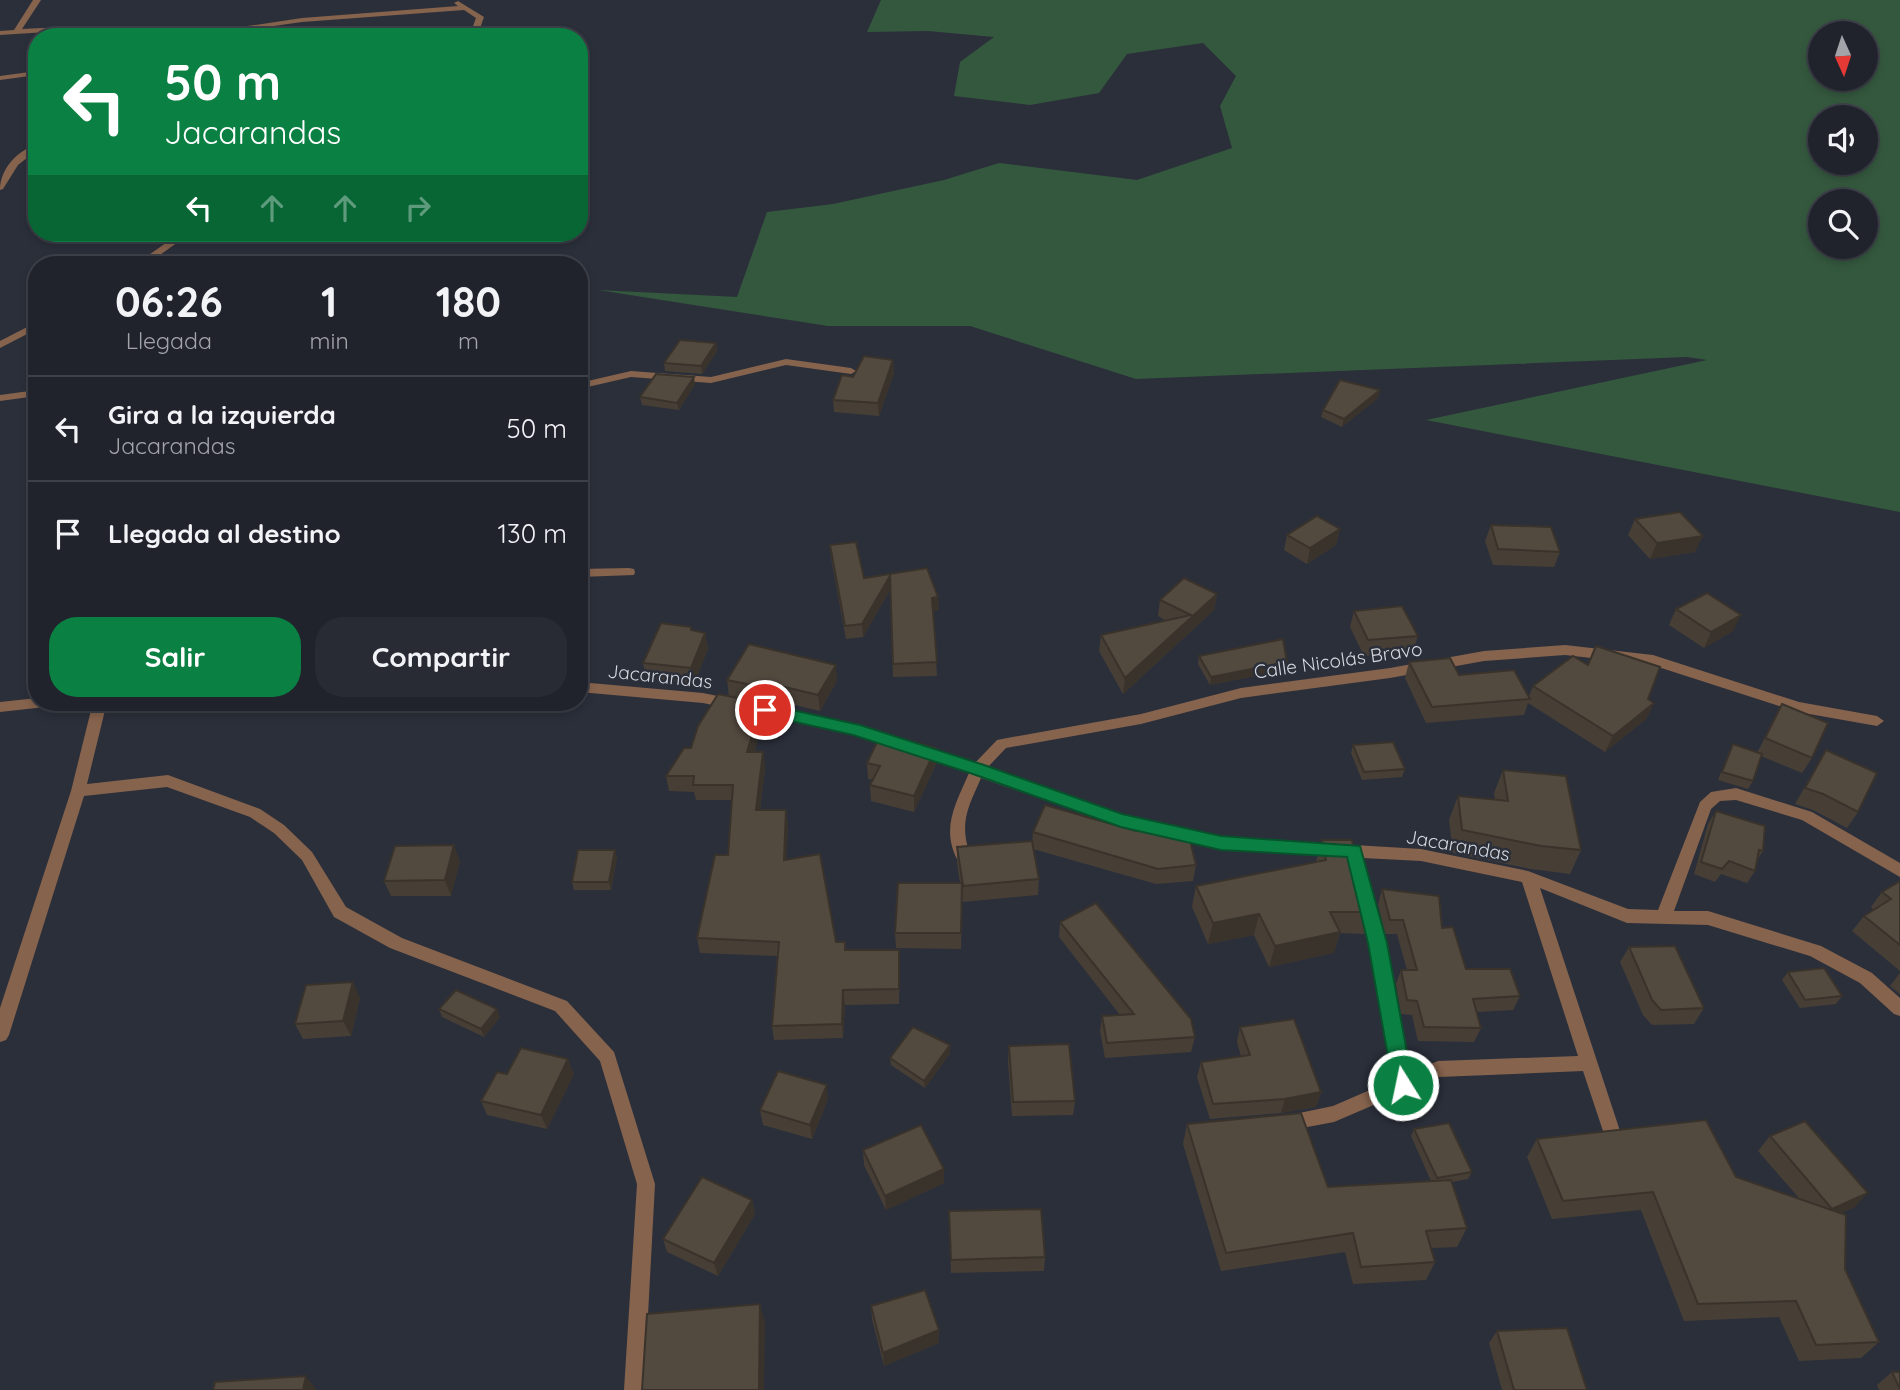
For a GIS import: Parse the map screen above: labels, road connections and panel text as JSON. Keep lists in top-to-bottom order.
{
  "streets": {
    "street": ["Calle Nicolás Bravo", "Jacarandas"]
  },
  "crossings": [
    ["Calle Nicolás Bravo", "Jacarandas"]
  ],
  "north": "bottom",
  "page": {
    "turn": ["50 m", "Jacarandas"],
    "eta": [
      "06:26",
      "Llegada",
      "1",
      "min",
      "180",
      "m"
    ],
    "list": [
      {
        "name": "Gira a la izquierda",
        "note": "Jacarandas",
        "value": "50 m"
      },
      {
        "name": "Llegada al destino",
        "value": "130 m"
      }
    ],
    "buttons": ["Salir", "Compartir"]
  }
}
